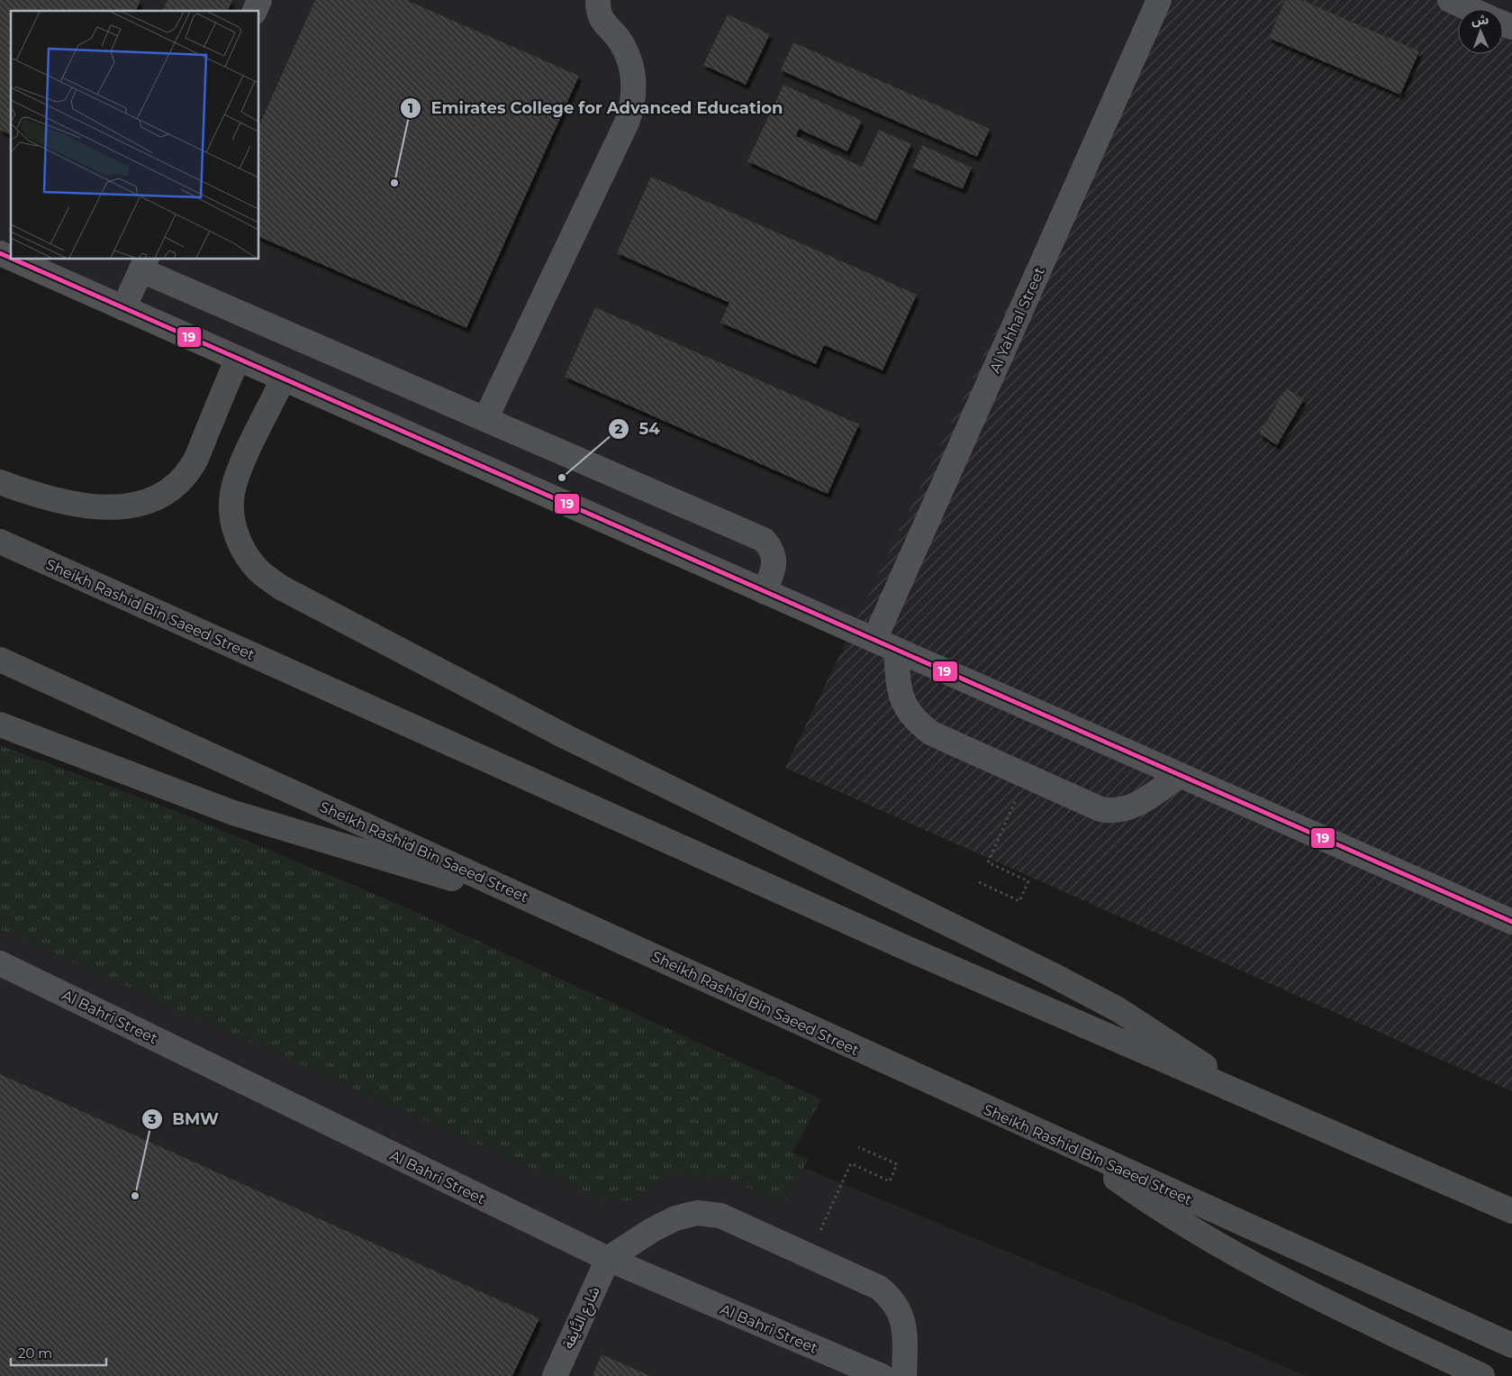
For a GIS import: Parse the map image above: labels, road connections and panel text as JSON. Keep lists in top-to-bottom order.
{
  "streets": {
    "highway": ["Sheikh Rashid Bin Saeed Street"],
    "street": ["Al Yahhal Street", "Al Bahri Street", "شارع النَّايفة"]
  },
  "crossings": [
    ["Al Bahri Street", "شارع النَّايفة"]
  ],
  "places": ["Emirates College for Advanced Education", "54", "BMW"],
  "lines": ["transit line 19"],
  "scale_bar": "20 m",
  "north": "top"
}
